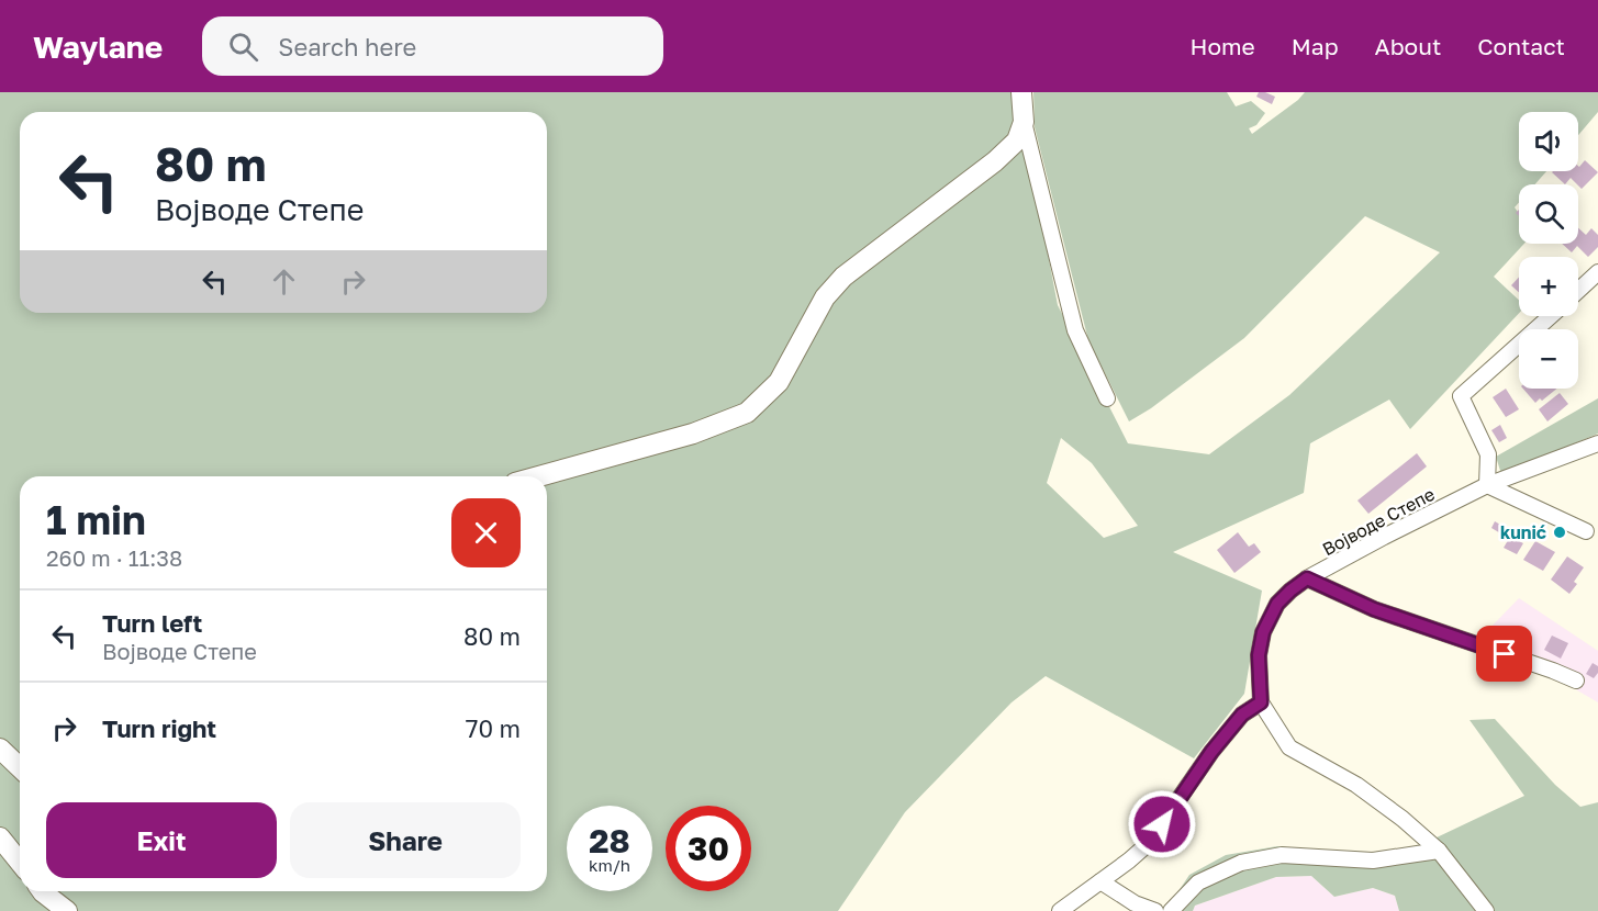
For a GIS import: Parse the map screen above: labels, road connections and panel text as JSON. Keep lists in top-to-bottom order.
{
  "streets": {
    "street": ["Војводе Степе"]
  },
  "places": ["kunić"],
  "page": {
    "header": "Waylane",
    "search": "Search here",
    "nav": [
      "Home",
      "Map",
      "About",
      "Contact"
    ],
    "map_buttons": ["+", "−"],
    "turn": ["80 m", "Војводе Степе"],
    "heading": ["1 min", "260 m · 11:38"],
    "list": [
      {
        "name": "Turn left",
        "note": "Војводе Степе",
        "value": "80 m"
      },
      {
        "name": "Turn right",
        "value": "70 m"
      }
    ],
    "buttons": ["Exit", "Share"],
    "speed": "28 km/h",
    "limit": "30"
  }
}
